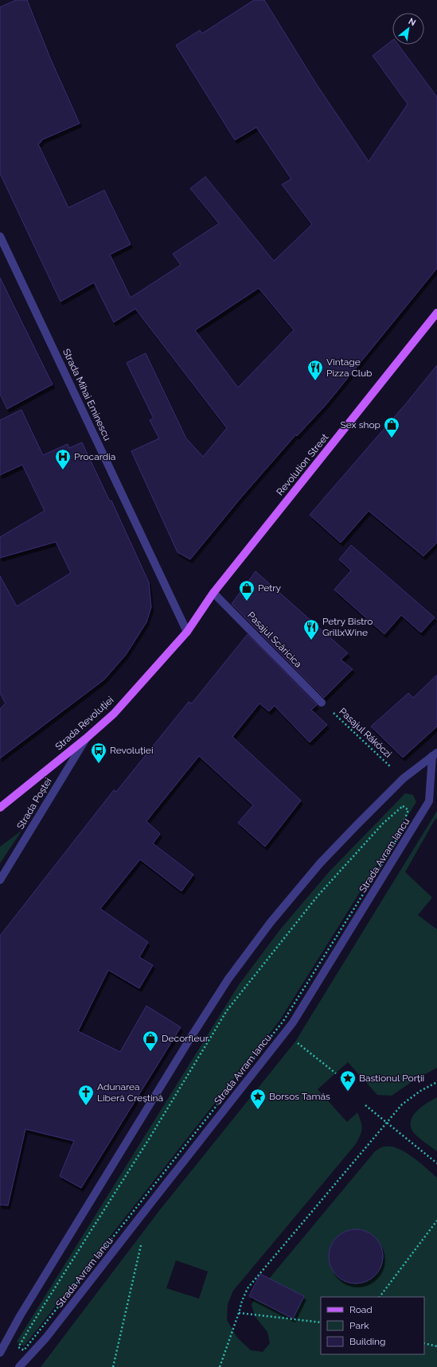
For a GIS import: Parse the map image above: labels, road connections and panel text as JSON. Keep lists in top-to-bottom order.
{
  "streets": {
    "main road": ["Revolution Street", "Strada Revoluției"],
    "street": [
      "Strada Mihai Eminescu",
      "Pasajul Scăricica",
      "Strada Poștei",
      "Strada Avram Iancu"
    ],
    "path": ["Pasajul Rákóczi"]
  },
  "crossings": [
    ["Strada Mihai Eminescu", "Revolution Street"],
    ["Strada Mihai Eminescu", "Strada Revoluției"],
    ["Revolution Street", "Pasajul Scăricica"],
    ["Revolution Street", "Strada Revoluției"],
    ["Pasajul Scăricica", "Pasajul Rákóczi"],
    ["Strada Revoluției", "Strada Poștei"]
  ],
  "places": {
    "restaurant": ["Vintage Pizza Club", "Petry Bistro GrillxWine"],
    "shop": ["Sex shop", "Petry", "Decorfleur"],
    "hospital": ["Procardia"],
    "bus stop": ["Revoluției"],
    "place": ["Bastionul Porții", "Borsos Tamás"],
    "church": ["Adunarea Liberă Creștină"]
  },
  "legend": ["Road", "Park", "Building"],
  "north": "top right"
}
